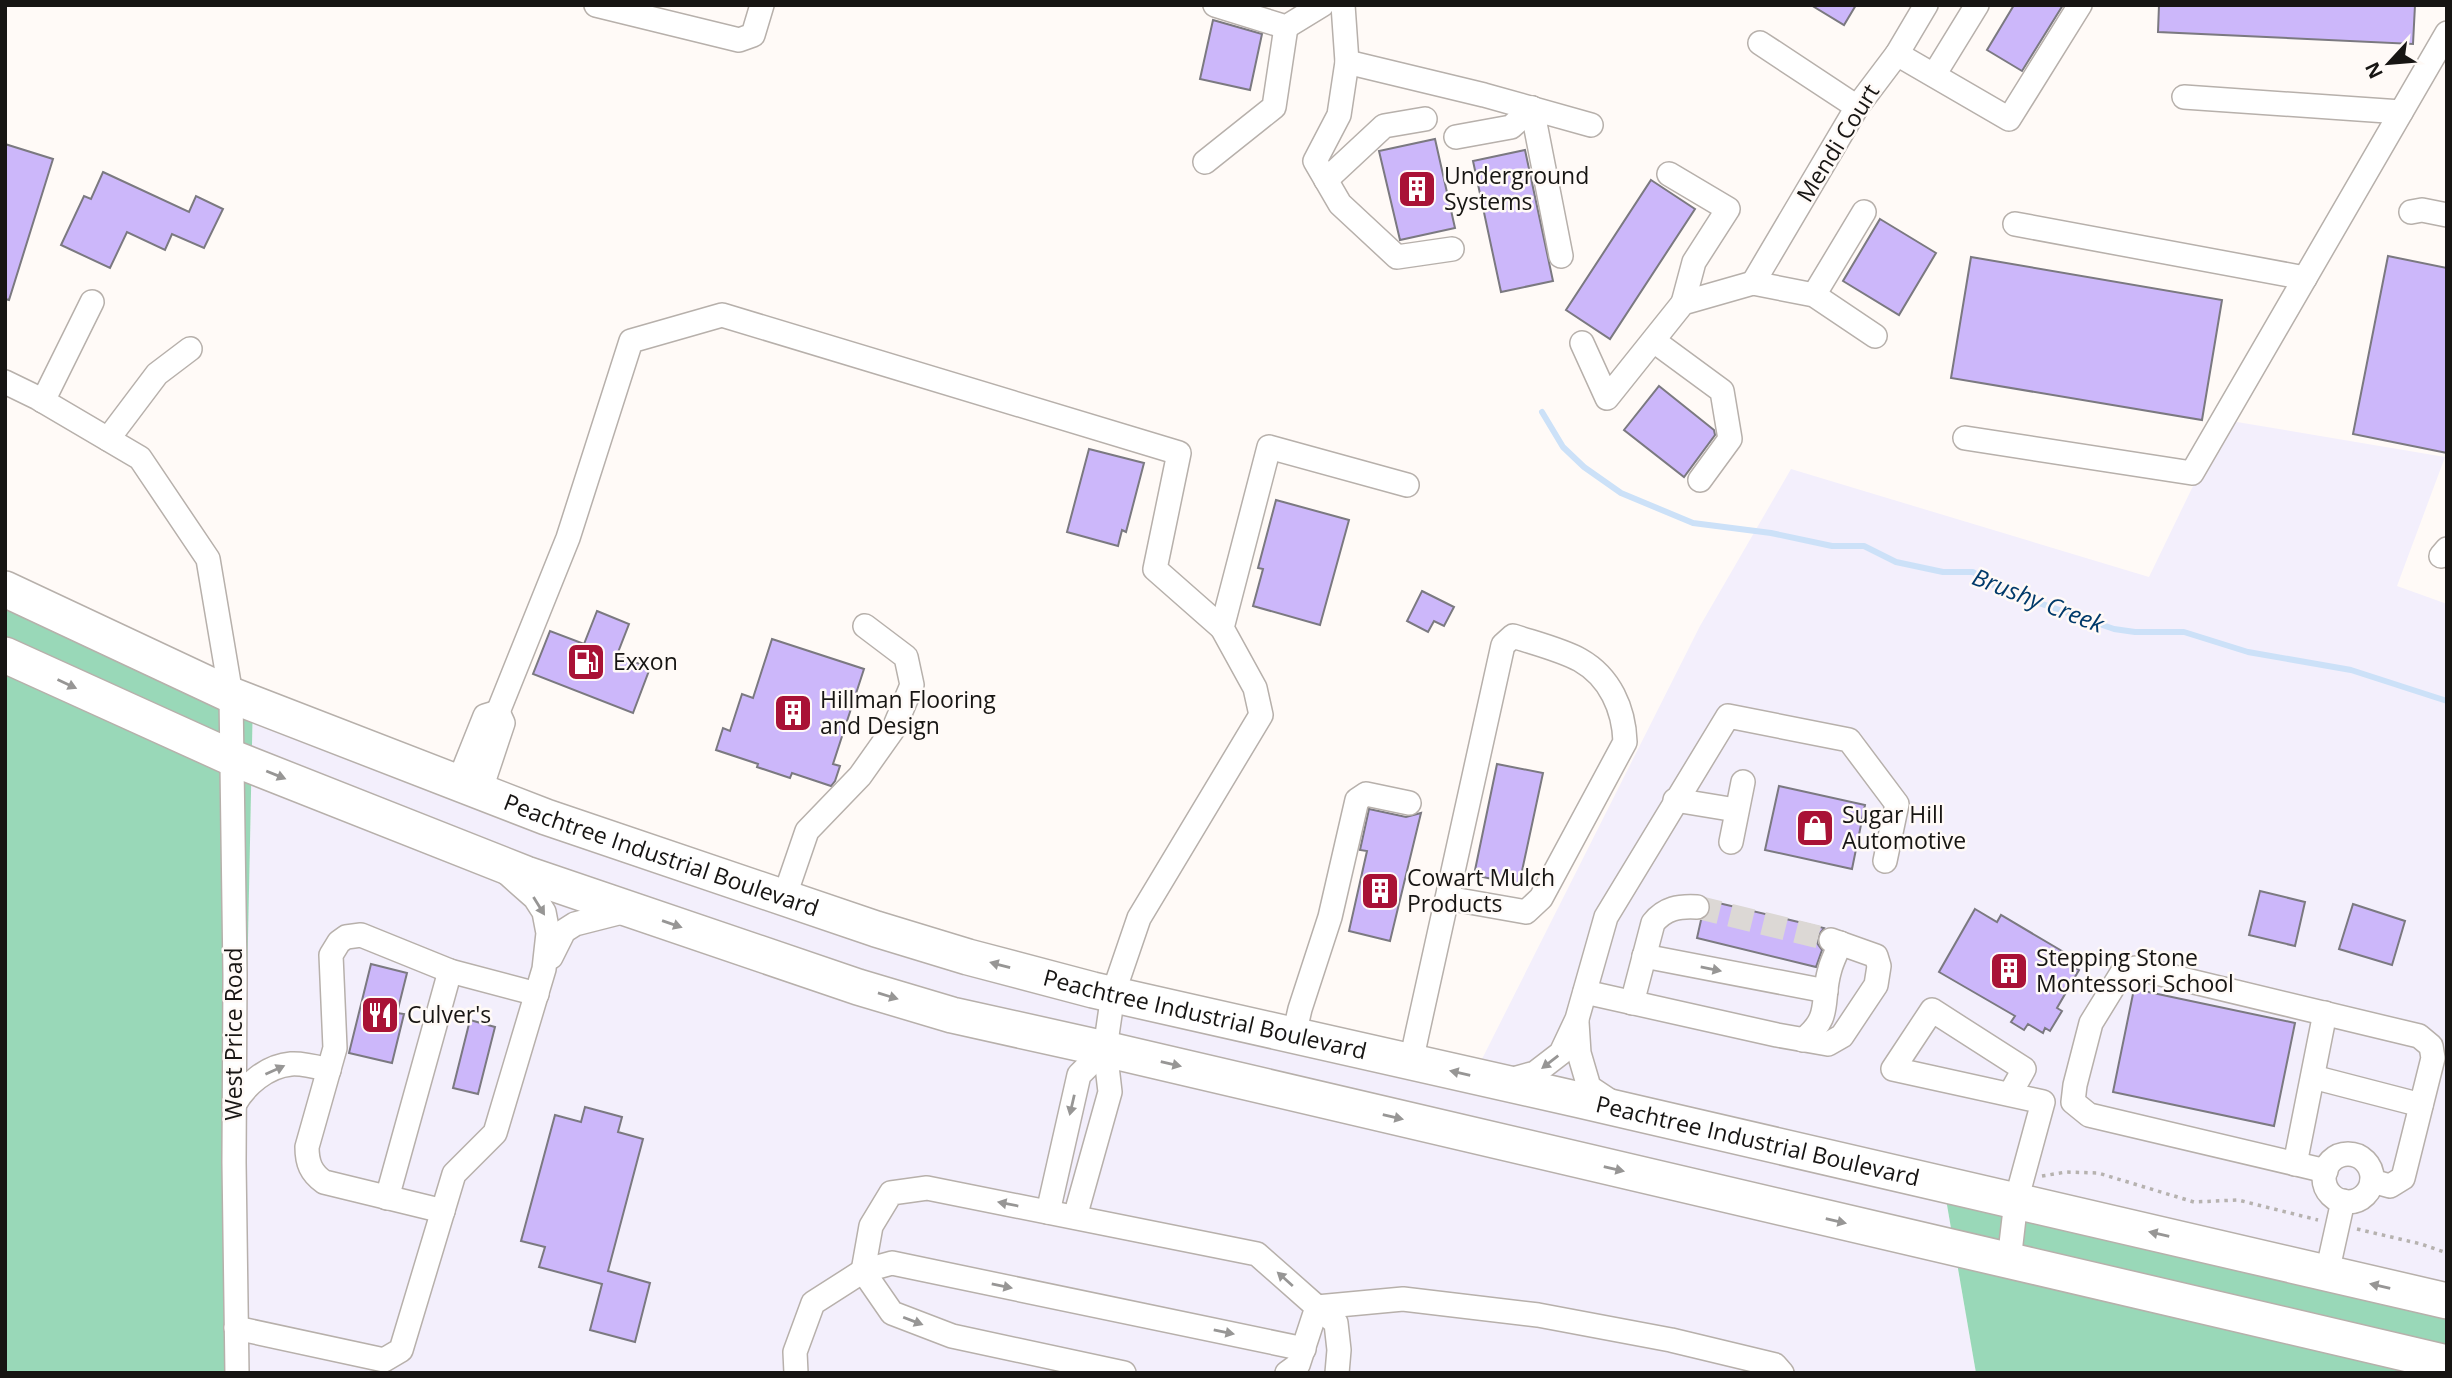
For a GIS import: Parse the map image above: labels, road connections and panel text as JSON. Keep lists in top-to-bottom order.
{
  "streets": {
    "highway": ["Peachtree Industrial Boulevard"],
    "street": ["Mendi Court", "West Price Road"]
  },
  "crossings": [
    ["Peachtree Industrial Boulevard", "West Price Road"]
  ],
  "water": ["Brushy Creek"],
  "places": {
    "building": [
      "Underground Systems",
      "Hillman Flooring and Design",
      "Cowart Mulch Products",
      "Stepping Stone Montessori School"
    ],
    "fuel station": ["Exxon"],
    "shop": ["Sugar Hill Automotive"],
    "restaurant": ["Culver's"]
  },
  "north": "bottom left"
}
